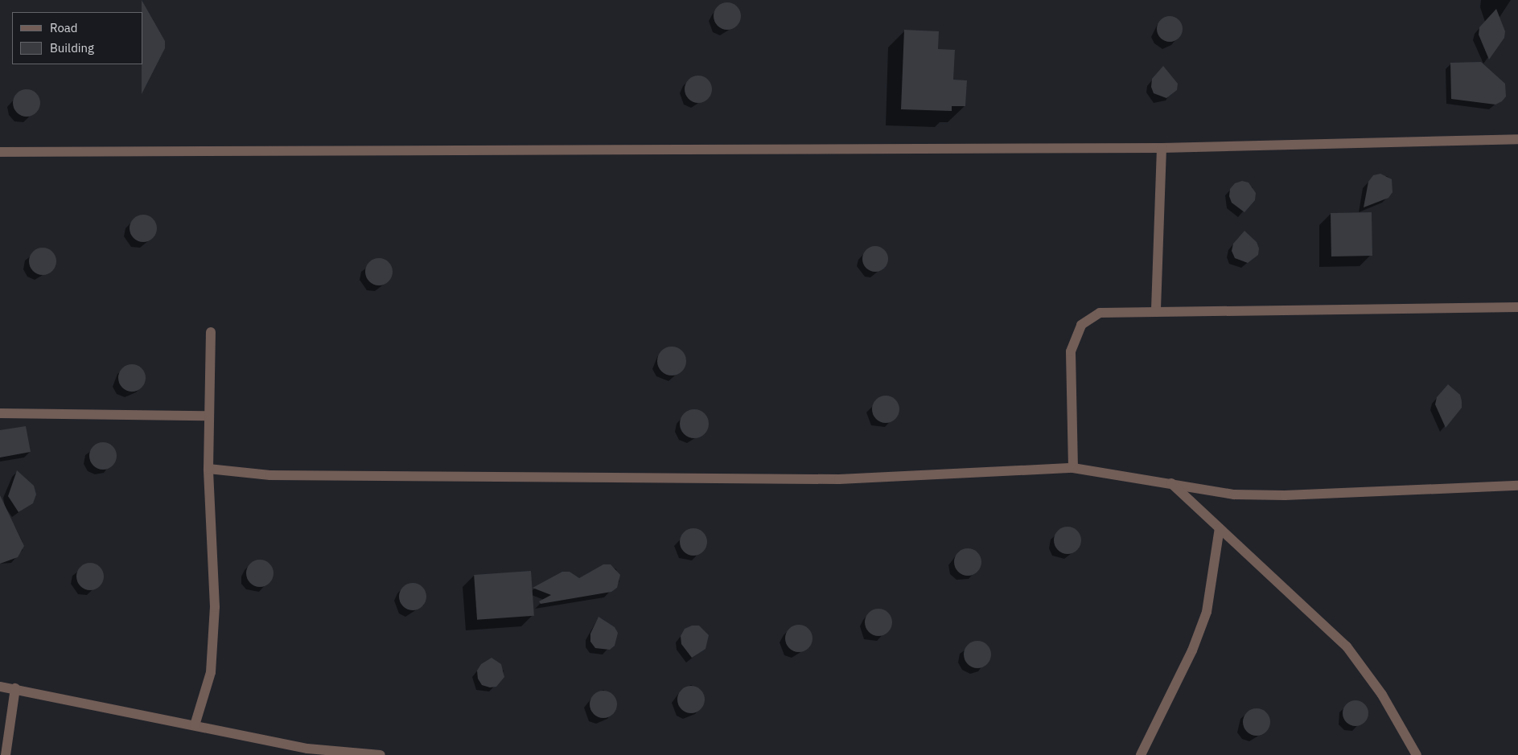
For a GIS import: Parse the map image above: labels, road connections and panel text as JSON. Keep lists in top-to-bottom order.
{
  "legend": ["Road", "Building"]
}
